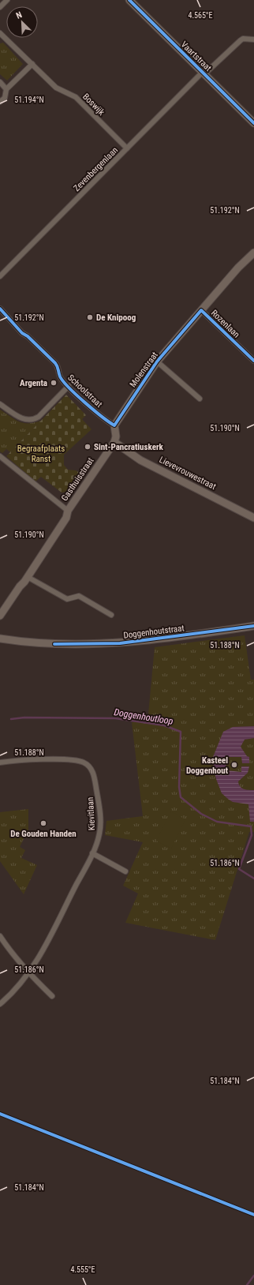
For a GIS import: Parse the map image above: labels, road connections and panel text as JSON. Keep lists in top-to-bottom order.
{
  "streets": {
    "street": [
      "Vaartstraat",
      "Boswijk",
      "Zevenbergenlaan",
      "Rozenlaan",
      "Molenstraat",
      "Schoolstraat",
      "Lievevrouwestraat",
      "Gasthuisstraat",
      "Doggenhoutstraat",
      "Kievitlaan"
    ]
  },
  "crossings": [
    ["Vaartstraat", "Zevenbergenlaan"],
    ["Boswijk", "Zevenbergenlaan"],
    ["Rozenlaan", "Molenstraat"],
    ["Molenstraat", "Schoolstraat"],
    ["Lievevrouwestraat", "Gasthuisstraat"]
  ],
  "water": ["Doggenhoutloop"],
  "parks": ["Begraafplaats Ranst"],
  "places": [
    "De Knipoog",
    "Argenta",
    "Sint-Pancratiuskerk",
    "Kasteel Doggenhout",
    "De Gouden Handen"
  ],
  "north": "top left",
  "coordinates": [
    "4.565°E",
    "51.194°N",
    "51.192°N",
    "51.190°N",
    "51.188°N",
    "51.186°N",
    "51.184°N",
    "4.555°E"
  ]
}
